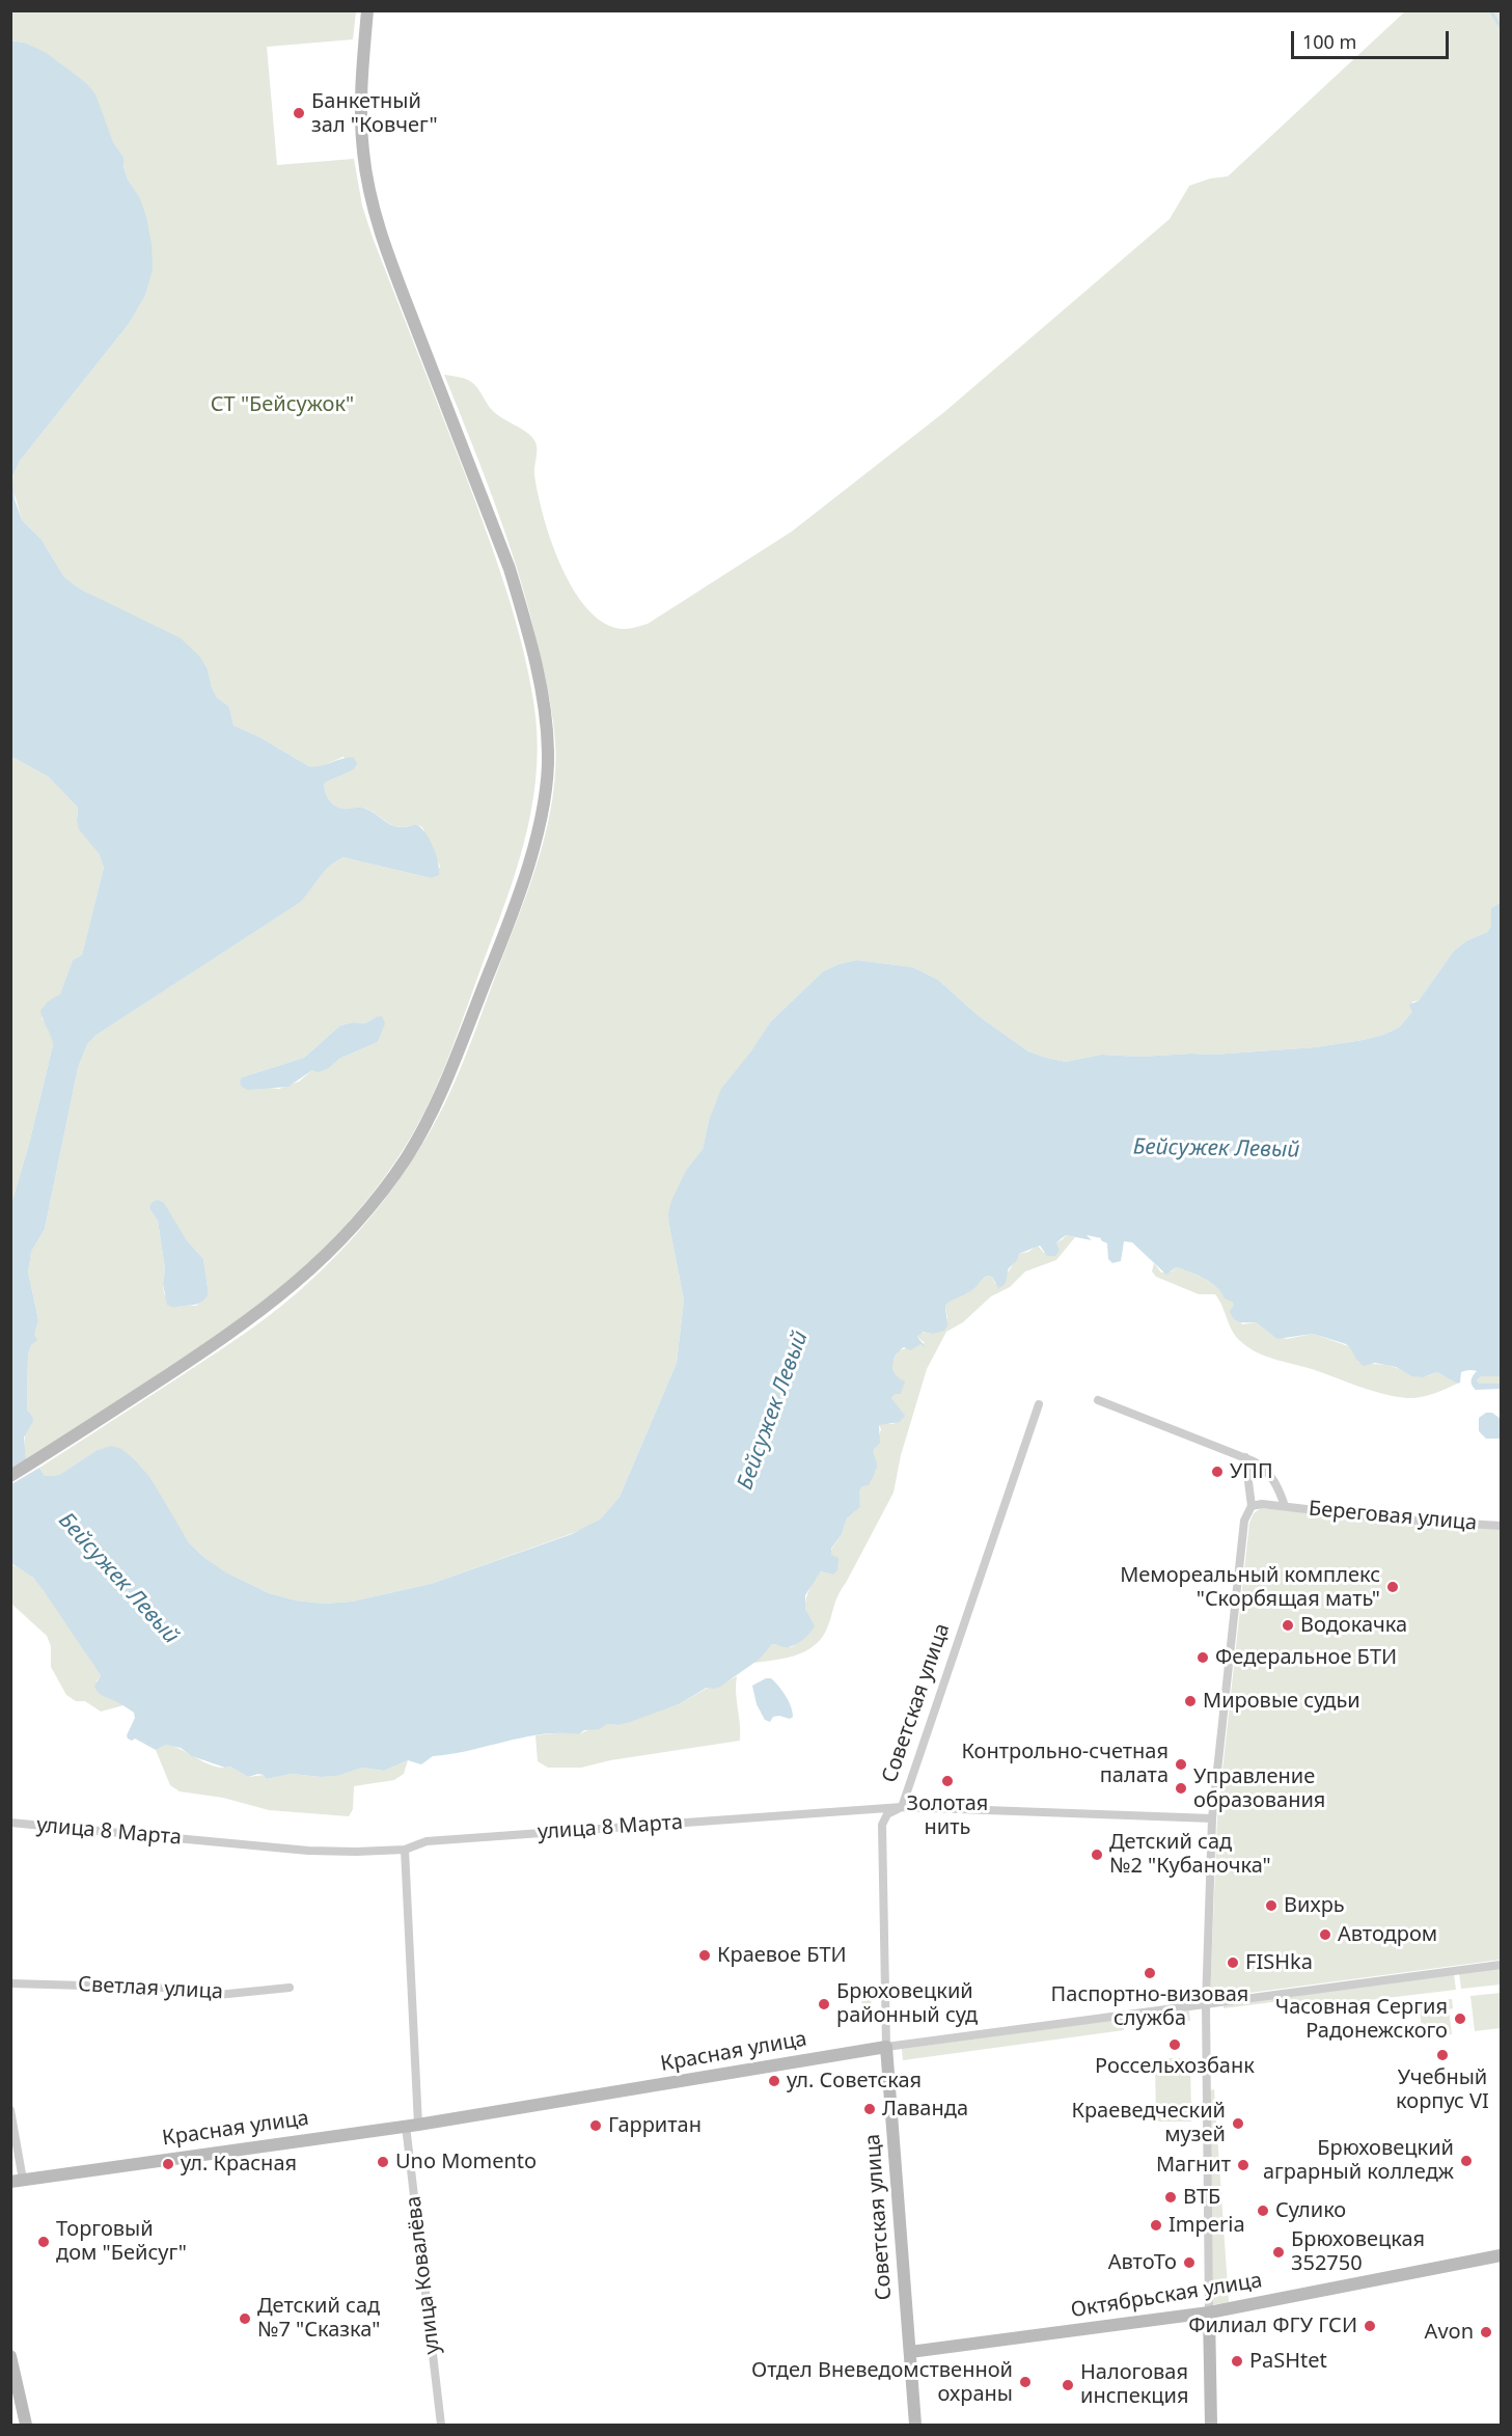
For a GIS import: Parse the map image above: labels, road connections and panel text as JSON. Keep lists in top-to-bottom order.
{
  "streets": {
    "street": [
      "Береговая улица",
      "Советская улица",
      "улица 8 Марта",
      "Светлая улица",
      "Красная улица",
      "улица Ковалёва",
      "Октябрьская улица"
    ]
  },
  "crossings": [
    ["Советская улица", "улица 8 Марта"],
    ["Советская улица", "Красная улица"],
    ["Советская улица", "Октябрьская улица"],
    ["улица 8 Марта", "улица Ковалёва"],
    ["Красная улица", "улица Ковалёва"]
  ],
  "water": ["Бейсужек Левый"],
  "parks": ["СТ \"Бейсужок\""],
  "places": [
    "Банкетный зал \"Ковчег\"",
    "УПП",
    "Мемореальный комплекс \"Cкорбящая мать\"",
    "Водокачка",
    "Федеральное БТИ",
    "Мировые судьи",
    "Контрольно-счетная палата",
    "Золотая нить",
    "Управление образования",
    "Детский сад №2 \"Кубаночка\"",
    "Вихрь",
    "Автодром",
    "Краевое БТИ",
    "FISHka",
    "Паспортно-визовая служба",
    "Брюховецкий районный суд",
    "Часовная Сергия Радонежского",
    "Россельхозбанк",
    "Учебный корпус VI",
    "ул. Советская",
    "Лаванда",
    "Краеведческий музей",
    "Гарритан",
    "Брюховецкий аграрный колледж",
    "Uno Momento",
    "ул. Красная",
    "Магнит",
    "ВТБ",
    "Сулико",
    "Imperia",
    "Торговый дом \"Бейсуг\"",
    "Брюховецкая 352750",
    "АвтоТо",
    "Детский сад №7 \"Сказка\"",
    "Филиал ФГУ ГСИ",
    "Avon",
    "PaSHtet",
    "Отдел Вневедомственной охраны",
    "Налоговая инспекция"
  ],
  "scale_bar": "100 m"
}
